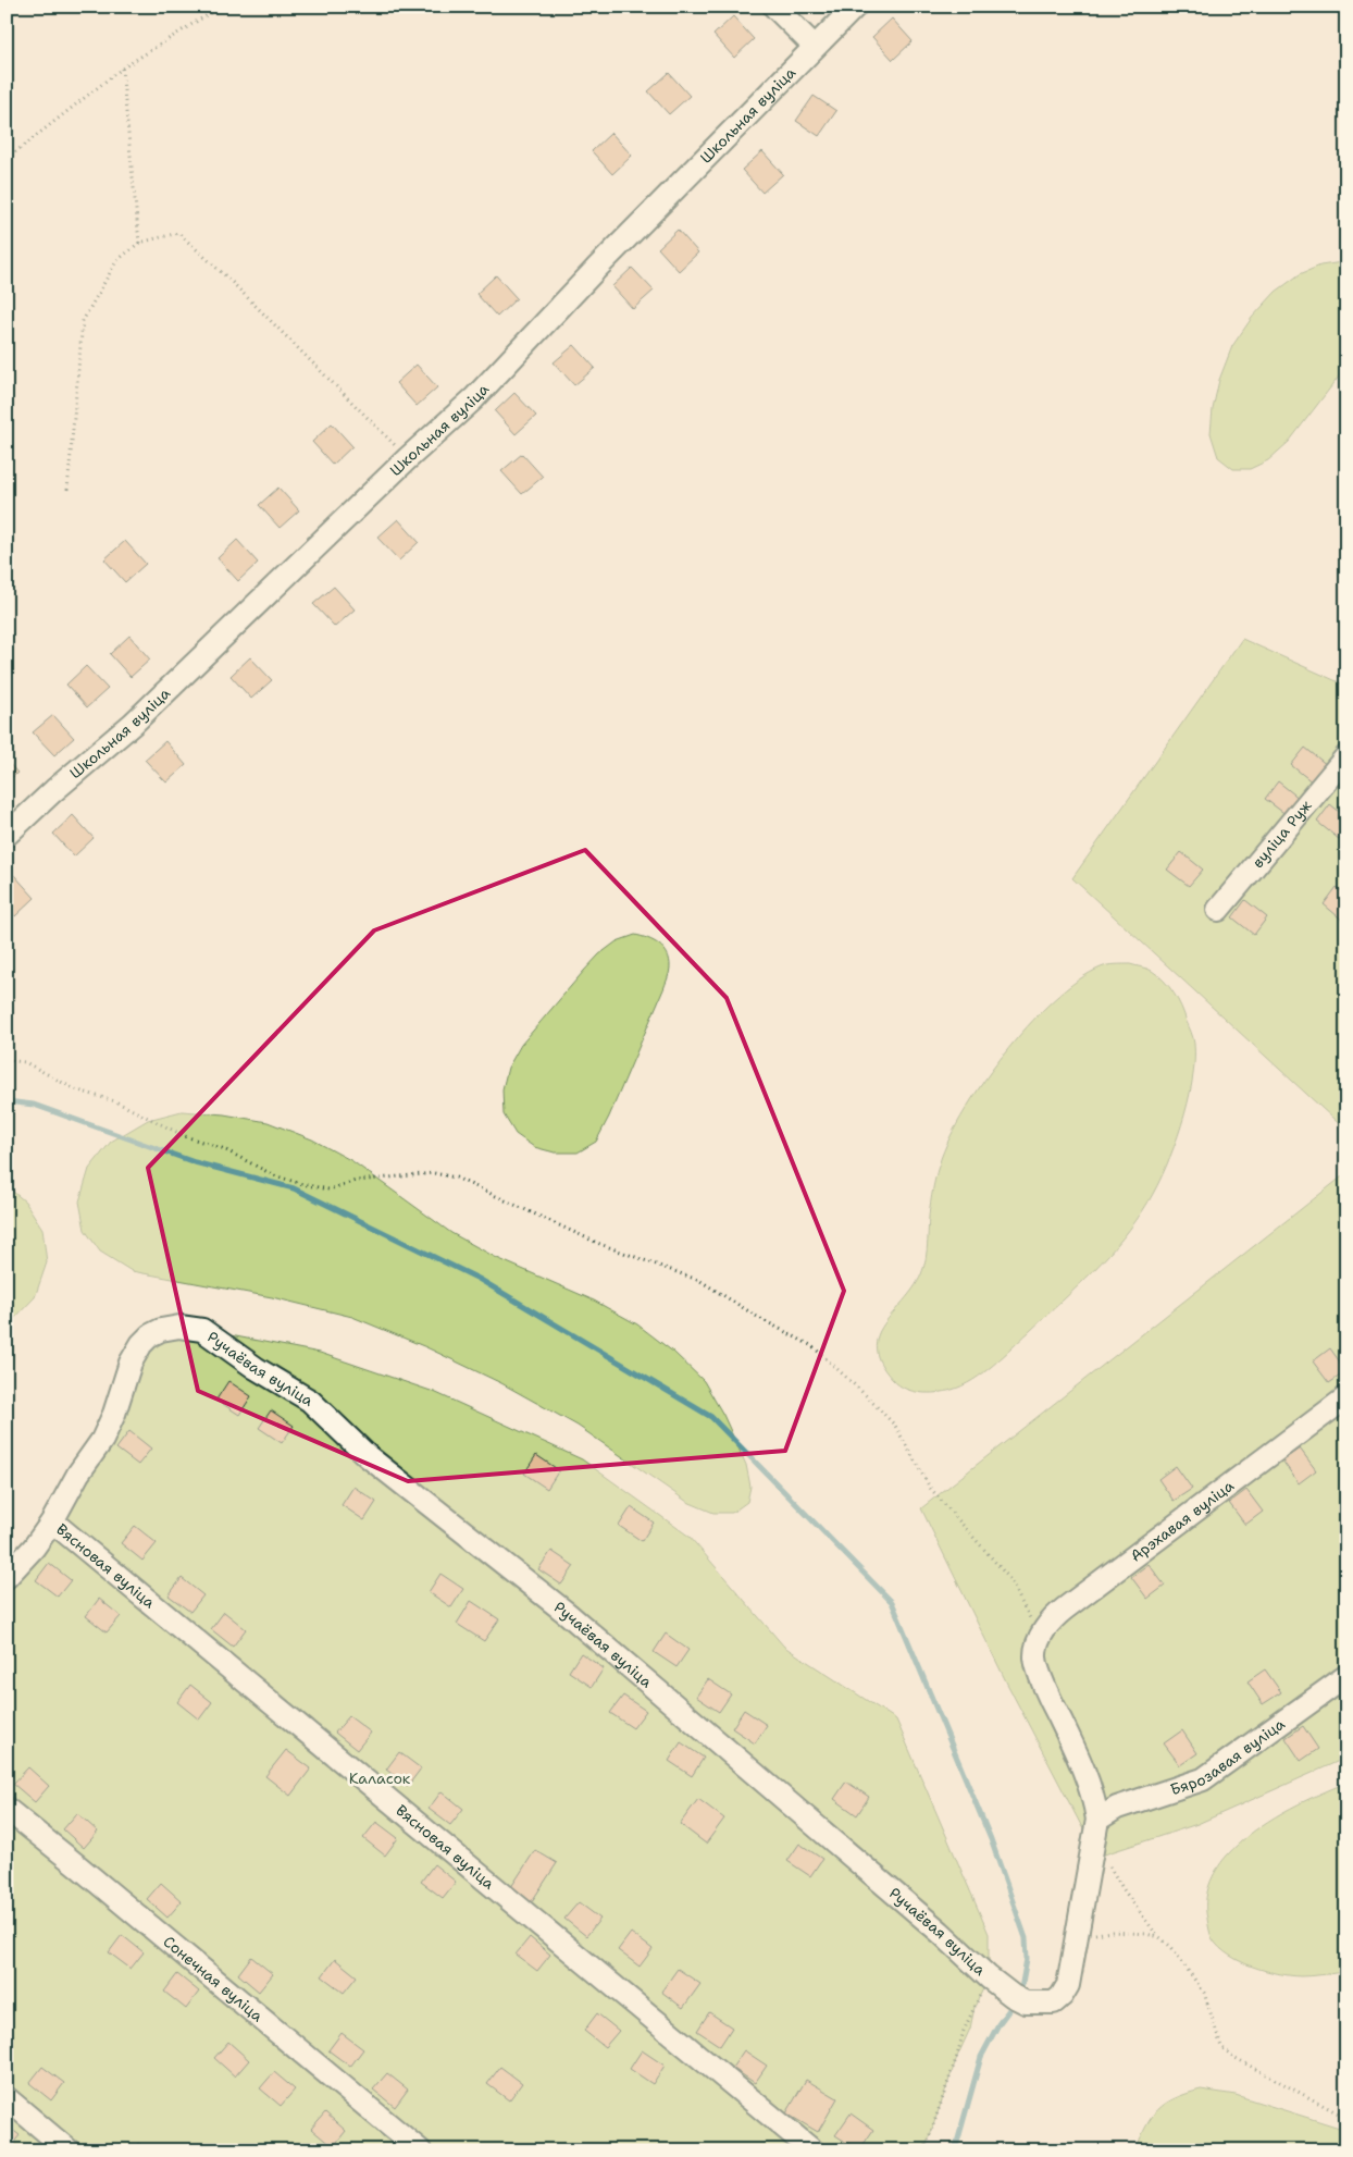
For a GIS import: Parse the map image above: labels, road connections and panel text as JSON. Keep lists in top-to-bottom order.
{
  "streets": {
    "street": [
      "Школьная вуліца",
      "вуліца Руж",
      "Ручаёвая вуліца",
      "Арэхавая вуліца",
      "Вясновая вуліца",
      "Бярозавая вуліца",
      "Сонечная вуліца"
    ]
  },
  "crossings": [
    ["Ручаёвая вуліца", "Вясновая вуліца"]
  ],
  "parks": ["Каласок"]
}
